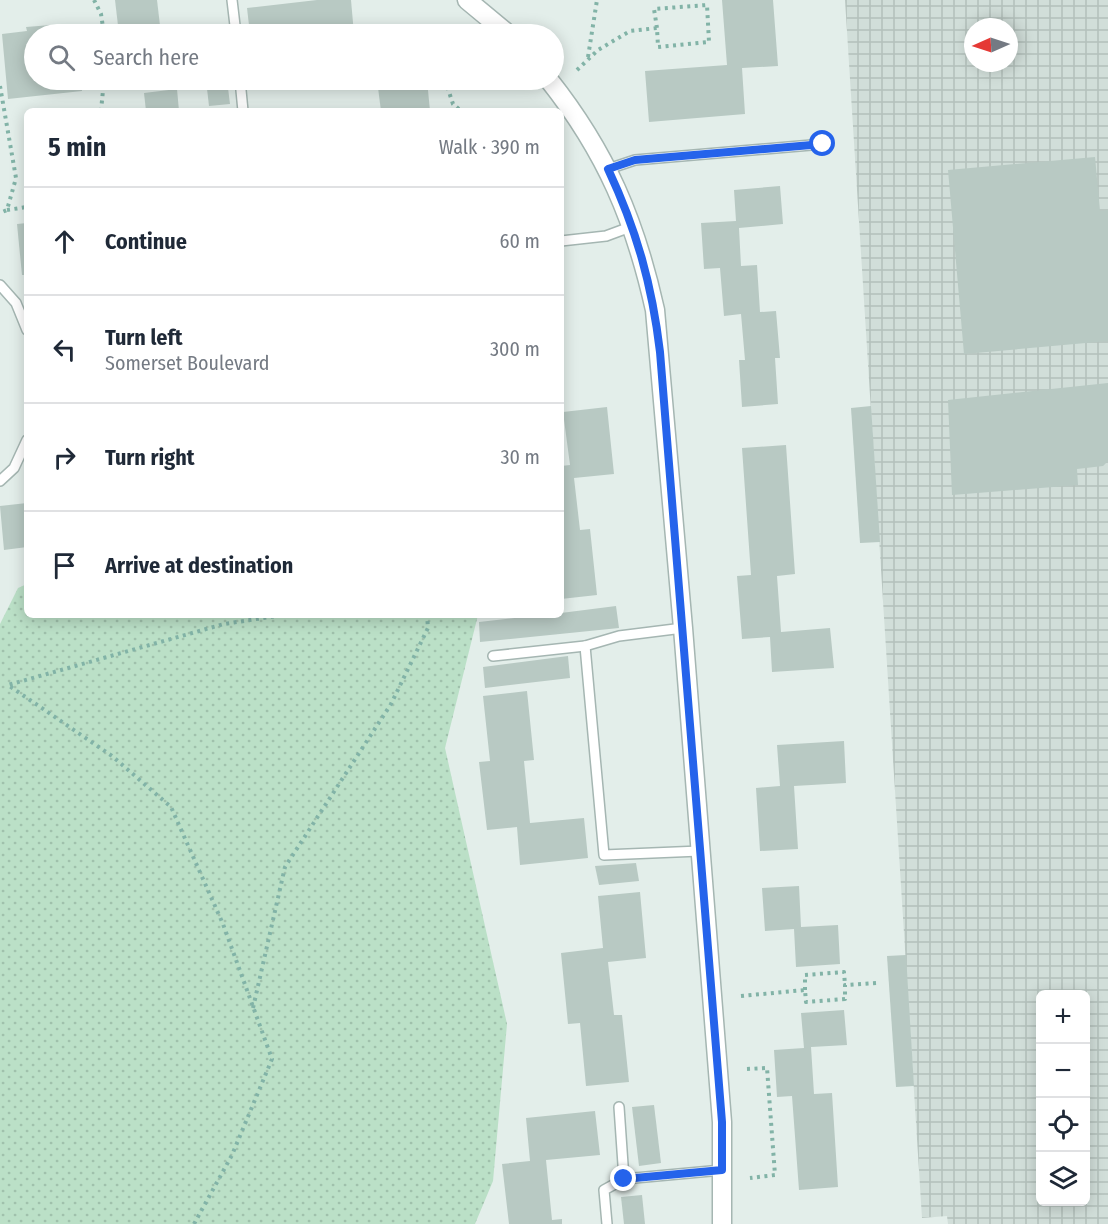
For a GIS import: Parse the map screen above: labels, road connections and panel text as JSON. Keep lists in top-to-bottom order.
{
  "north": "left",
  "page": {
    "search": "Search here",
    "heading": ["5 min", "Walk · 390 m"],
    "list": [
      ["Continue", "60 m"],
      ["Turn left", "Somerset Boulevard", "300 m"],
      ["Turn right", "30 m"],
      "Arrive at destination"
    ],
    "map_buttons": ["+", "−"]
  }
}
